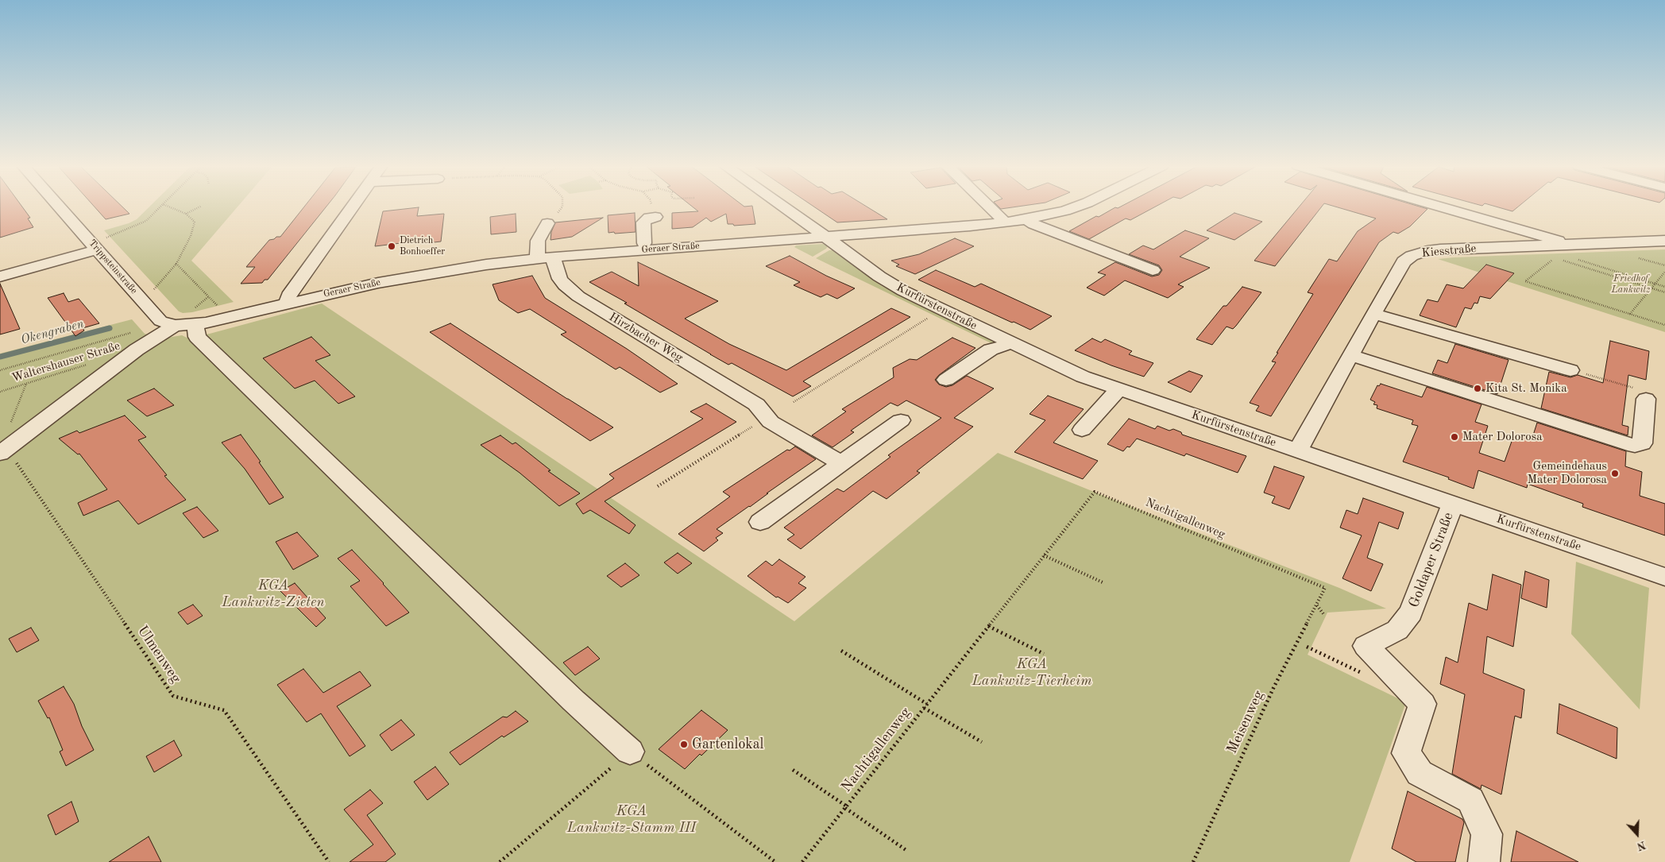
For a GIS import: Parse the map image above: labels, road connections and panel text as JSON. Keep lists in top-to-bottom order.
{
  "streets": {
    "street": [
      "Geraer Straße",
      "Kiesstraße",
      "Trippsteinstraße",
      "Kurfürstenstraße",
      "Hirzbacher Weg",
      "Goldaper Straße"
    ],
    "path": [
      "Waltershauser Straße",
      "Nachtigallenweg",
      "Ulmenweg",
      "Meisenweg"
    ]
  },
  "crossings": [
    ["Geraer Straße", "Trippsteinstraße"],
    ["Geraer Straße", "Kurfürstenstraße"],
    ["Geraer Straße", "Hirzbacher Weg"],
    ["Kiesstraße", "Kurfürstenstraße"],
    ["Kurfürstenstraße", "Goldaper Straße"],
    ["Waltershauser Straße", "Ulmenweg"],
    ["Nachtigallenweg", "Meisenweg"]
  ],
  "water": ["Okengraben"],
  "parks": [
    "Friedhof Lankwitz",
    "KGA Lankwitz-Zieten",
    "KGA Lankwitz-Tierheim",
    "KGA Lankwitz-Stamm III"
  ],
  "places": [
    "Dietrich Bonhoeffer",
    "Kita St. Monika",
    "Mater Dolorosa",
    "Gemeindehaus Mater Dolorosa",
    "Gartenlokal"
  ],
  "north": "bottom"
}
